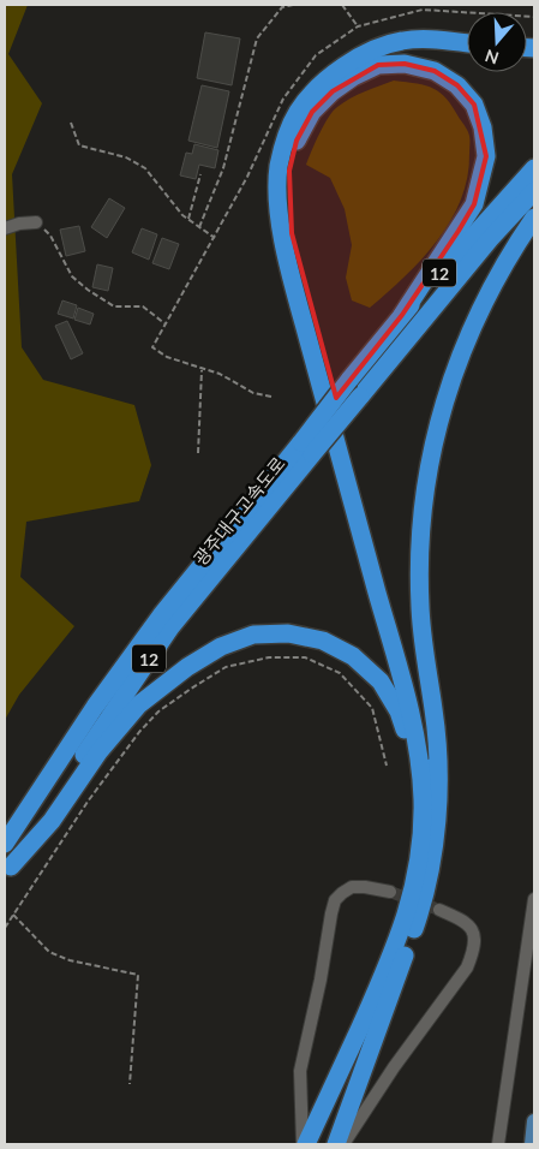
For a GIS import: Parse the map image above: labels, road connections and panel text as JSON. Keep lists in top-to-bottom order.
{
  "streets": {
    "highway": ["12", "광주대구고속도로"]
  },
  "north": "bottom"
}
